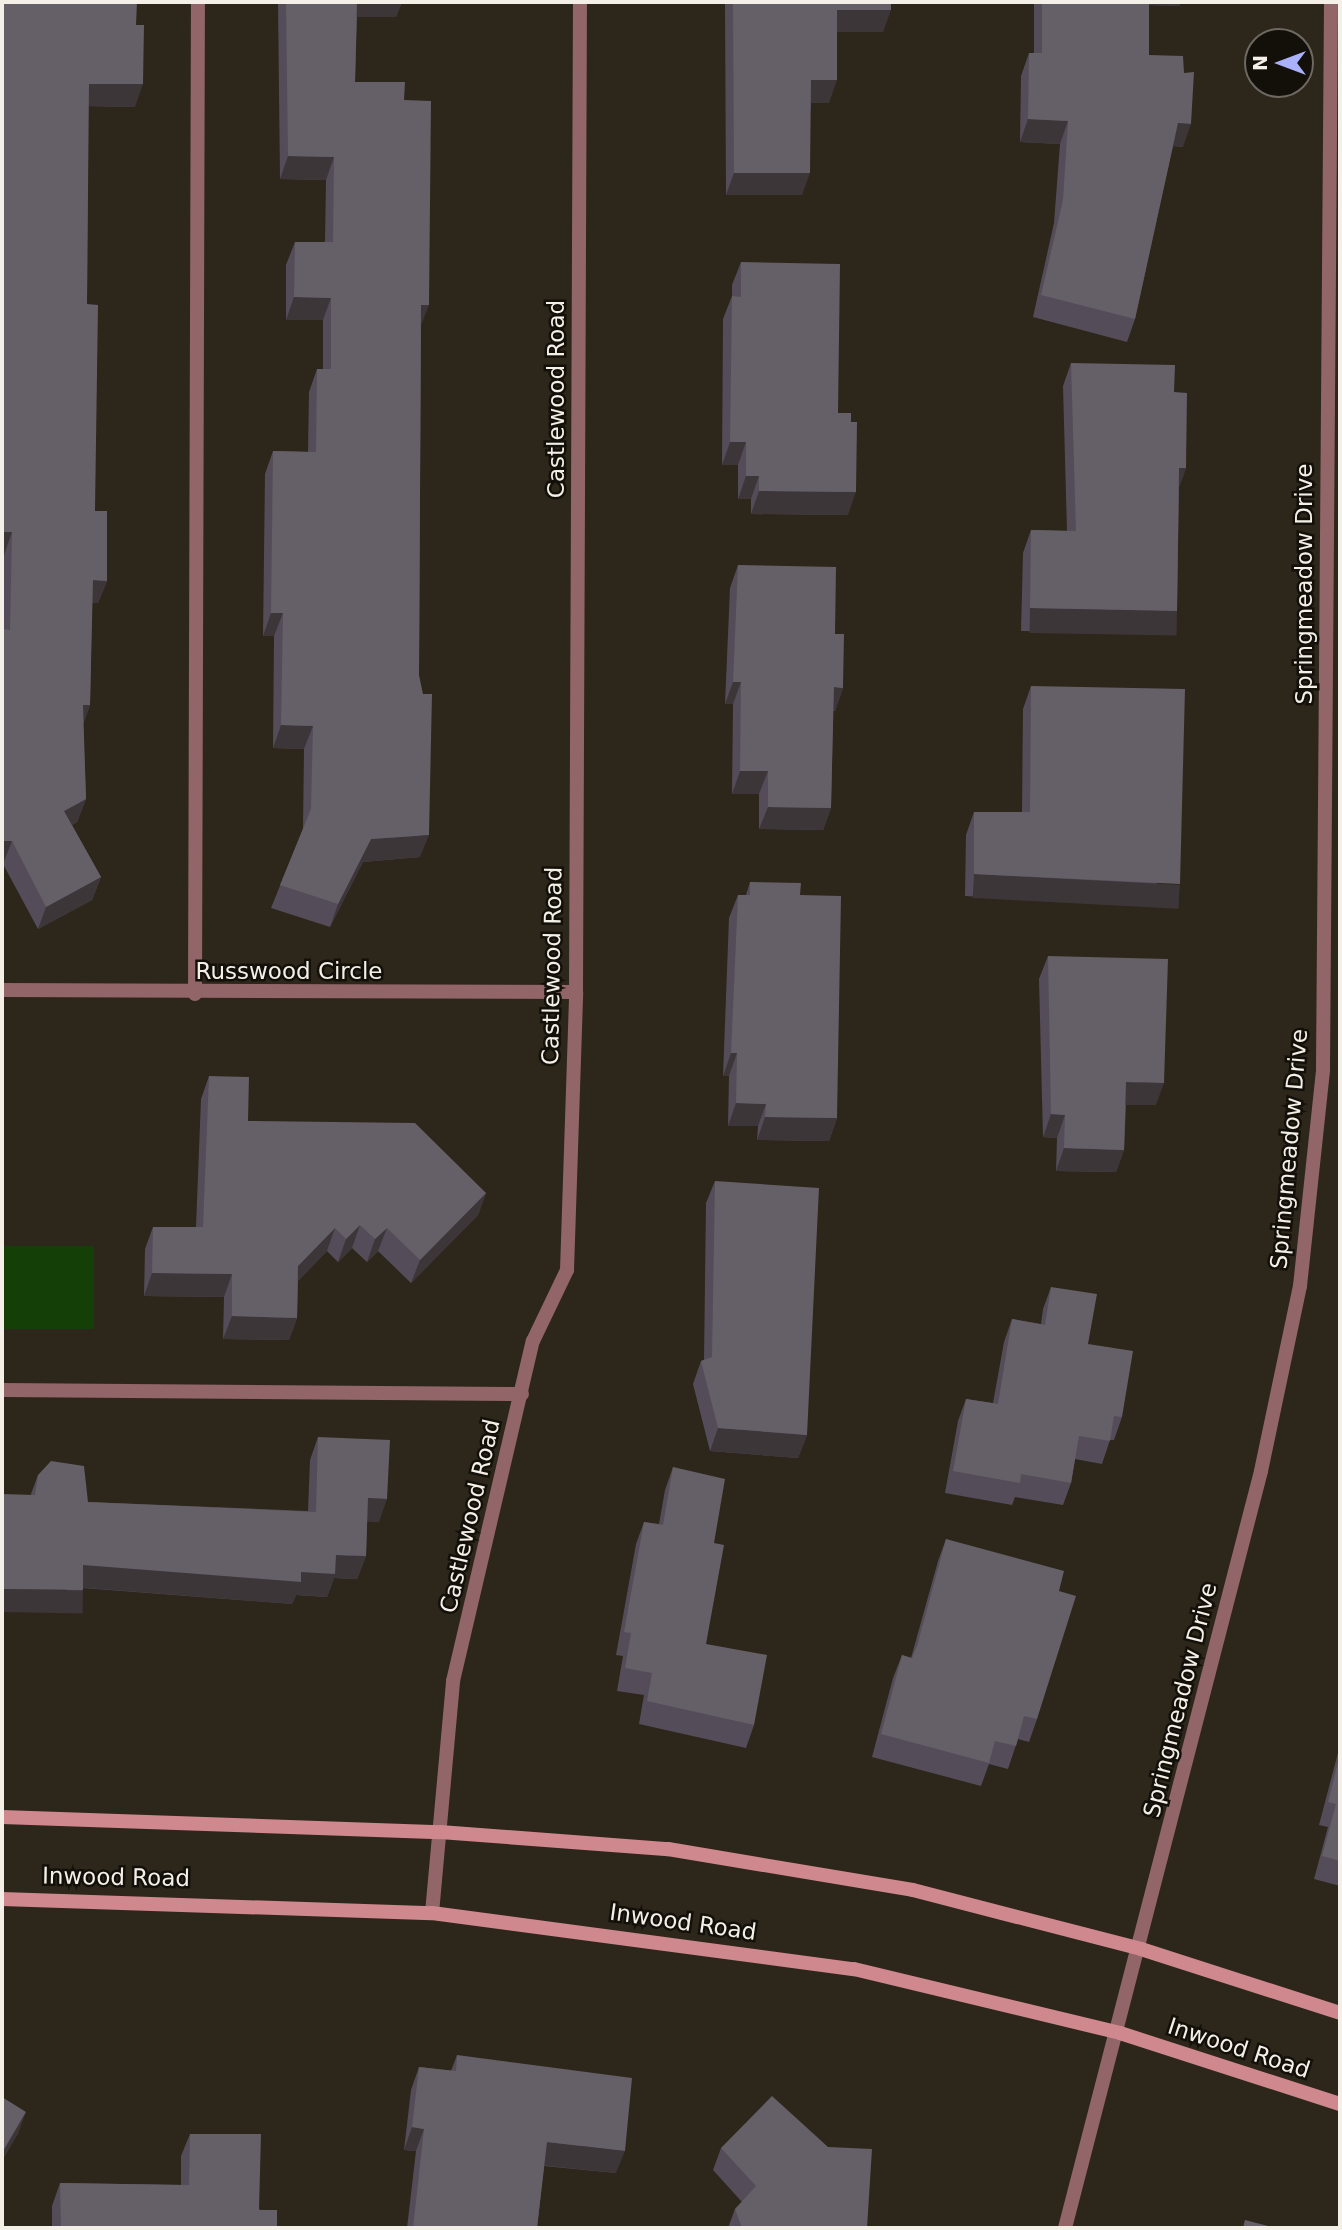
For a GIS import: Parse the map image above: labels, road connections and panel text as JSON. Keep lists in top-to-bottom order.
{
  "streets": {
    "main road": ["Inwood Road"],
    "street": ["Castlewood Road", "Springmeadow Drive", "Russwood Circle"]
  },
  "crossings": [
    ["Castlewood Road", "Russwood Circle"],
    ["Castlewood Road", "Inwood Road"],
    ["Springmeadow Drive", "Inwood Road"]
  ],
  "north": "left"
}
